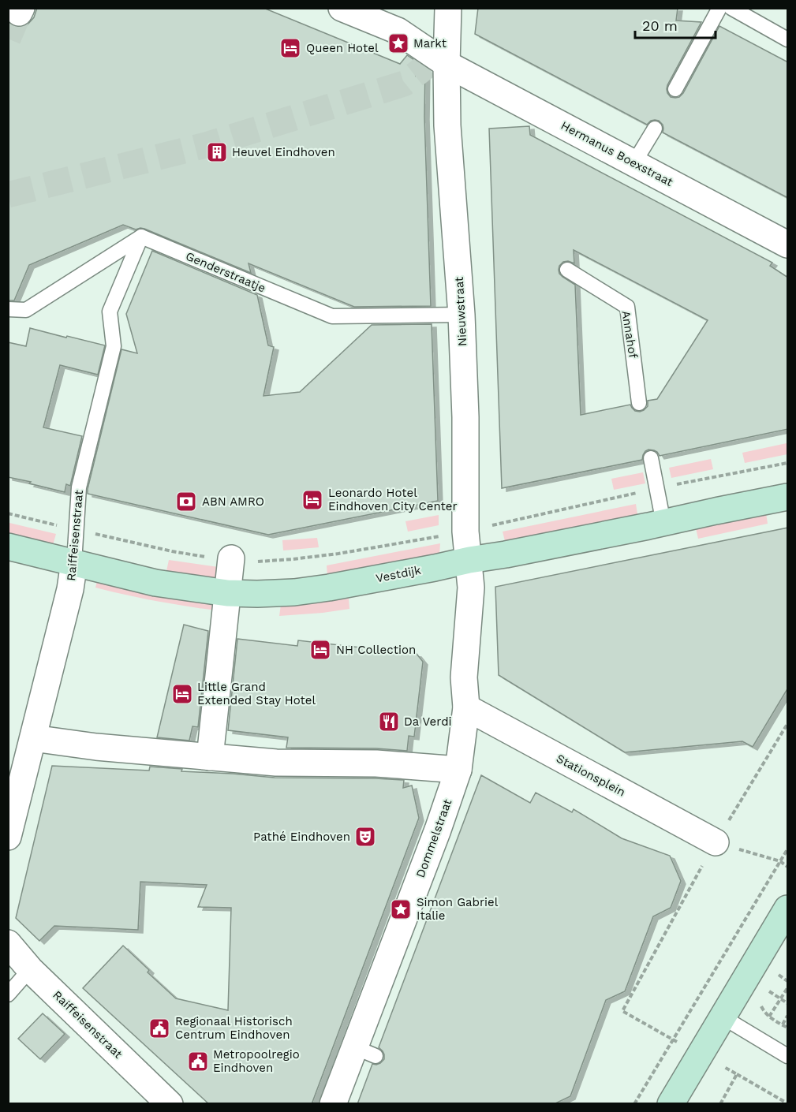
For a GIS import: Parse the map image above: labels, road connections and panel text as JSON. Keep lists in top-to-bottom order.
{
  "streets": {
    "street": [
      "Hermanus Boexstraat",
      "Nieuwstraat",
      "Raiffeisenstraat",
      "Vestdijk",
      "Stationsplein",
      "Dommelstraat"
    ],
    "lane": ["Genderstraatje", "Annahof"]
  },
  "crossings": [
    ["Hermanus Boexstraat", "Nieuwstraat"],
    ["Genderstraatje", "Nieuwstraat"],
    ["Genderstraatje", "Raiffeisenstraat"],
    ["Nieuwstraat", "Vestdijk"],
    ["Nieuwstraat", "Dommelstraat"],
    ["Raiffeisenstraat", "Vestdijk"],
    ["Vestdijk", "Dommelstraat"],
    ["Stationsplein", "Dommelstraat"]
  ],
  "places": {
    "place": ["Markt", "Simon Gabriel Italie"],
    "hotel": [
      "Queen Hotel",
      "Leonardo Hotel Eindhoven City Center",
      "NH Collection",
      "Little Grand Extended Stay Hotel"
    ],
    "building": ["Heuvel Eindhoven"],
    "bank": ["ABN AMRO"],
    "restaurant": ["Da Verdi"],
    "theatre": ["Pathé Eindhoven"],
    "public building": ["Regionaal Historisch Centrum Eindhoven", "Metropoolregio Eindhoven"]
  },
  "scale_bar": "20 m"
}
